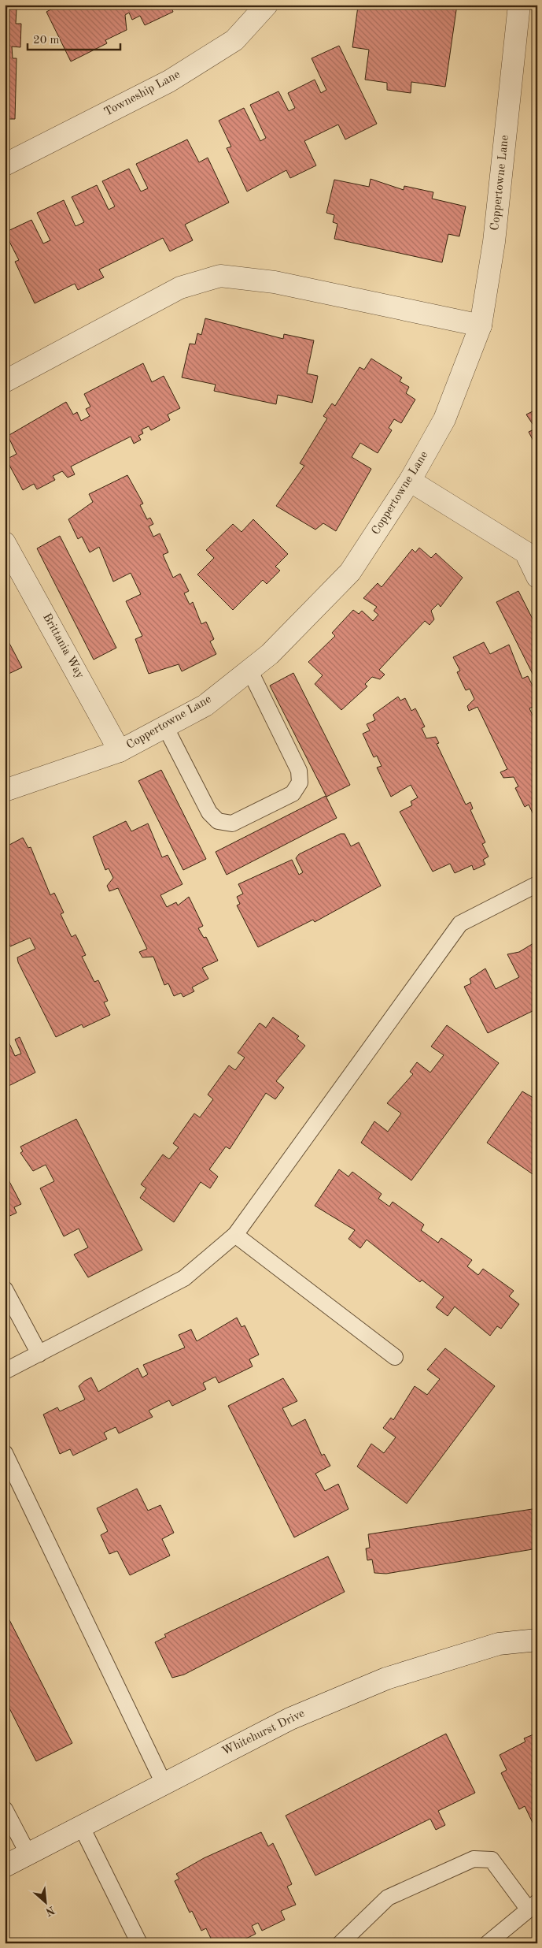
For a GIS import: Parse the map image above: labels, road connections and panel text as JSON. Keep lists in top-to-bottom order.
{
  "streets": {
    "street": [
      "Towneship Lane",
      "Coppertowne Lane",
      "Brittania Way",
      "Whitehurst Drive"
    ]
  },
  "crossings": [
    ["Coppertowne Lane", "Brittania Way"]
  ],
  "scale_bar": "20 m",
  "north": "bottom right"
}
